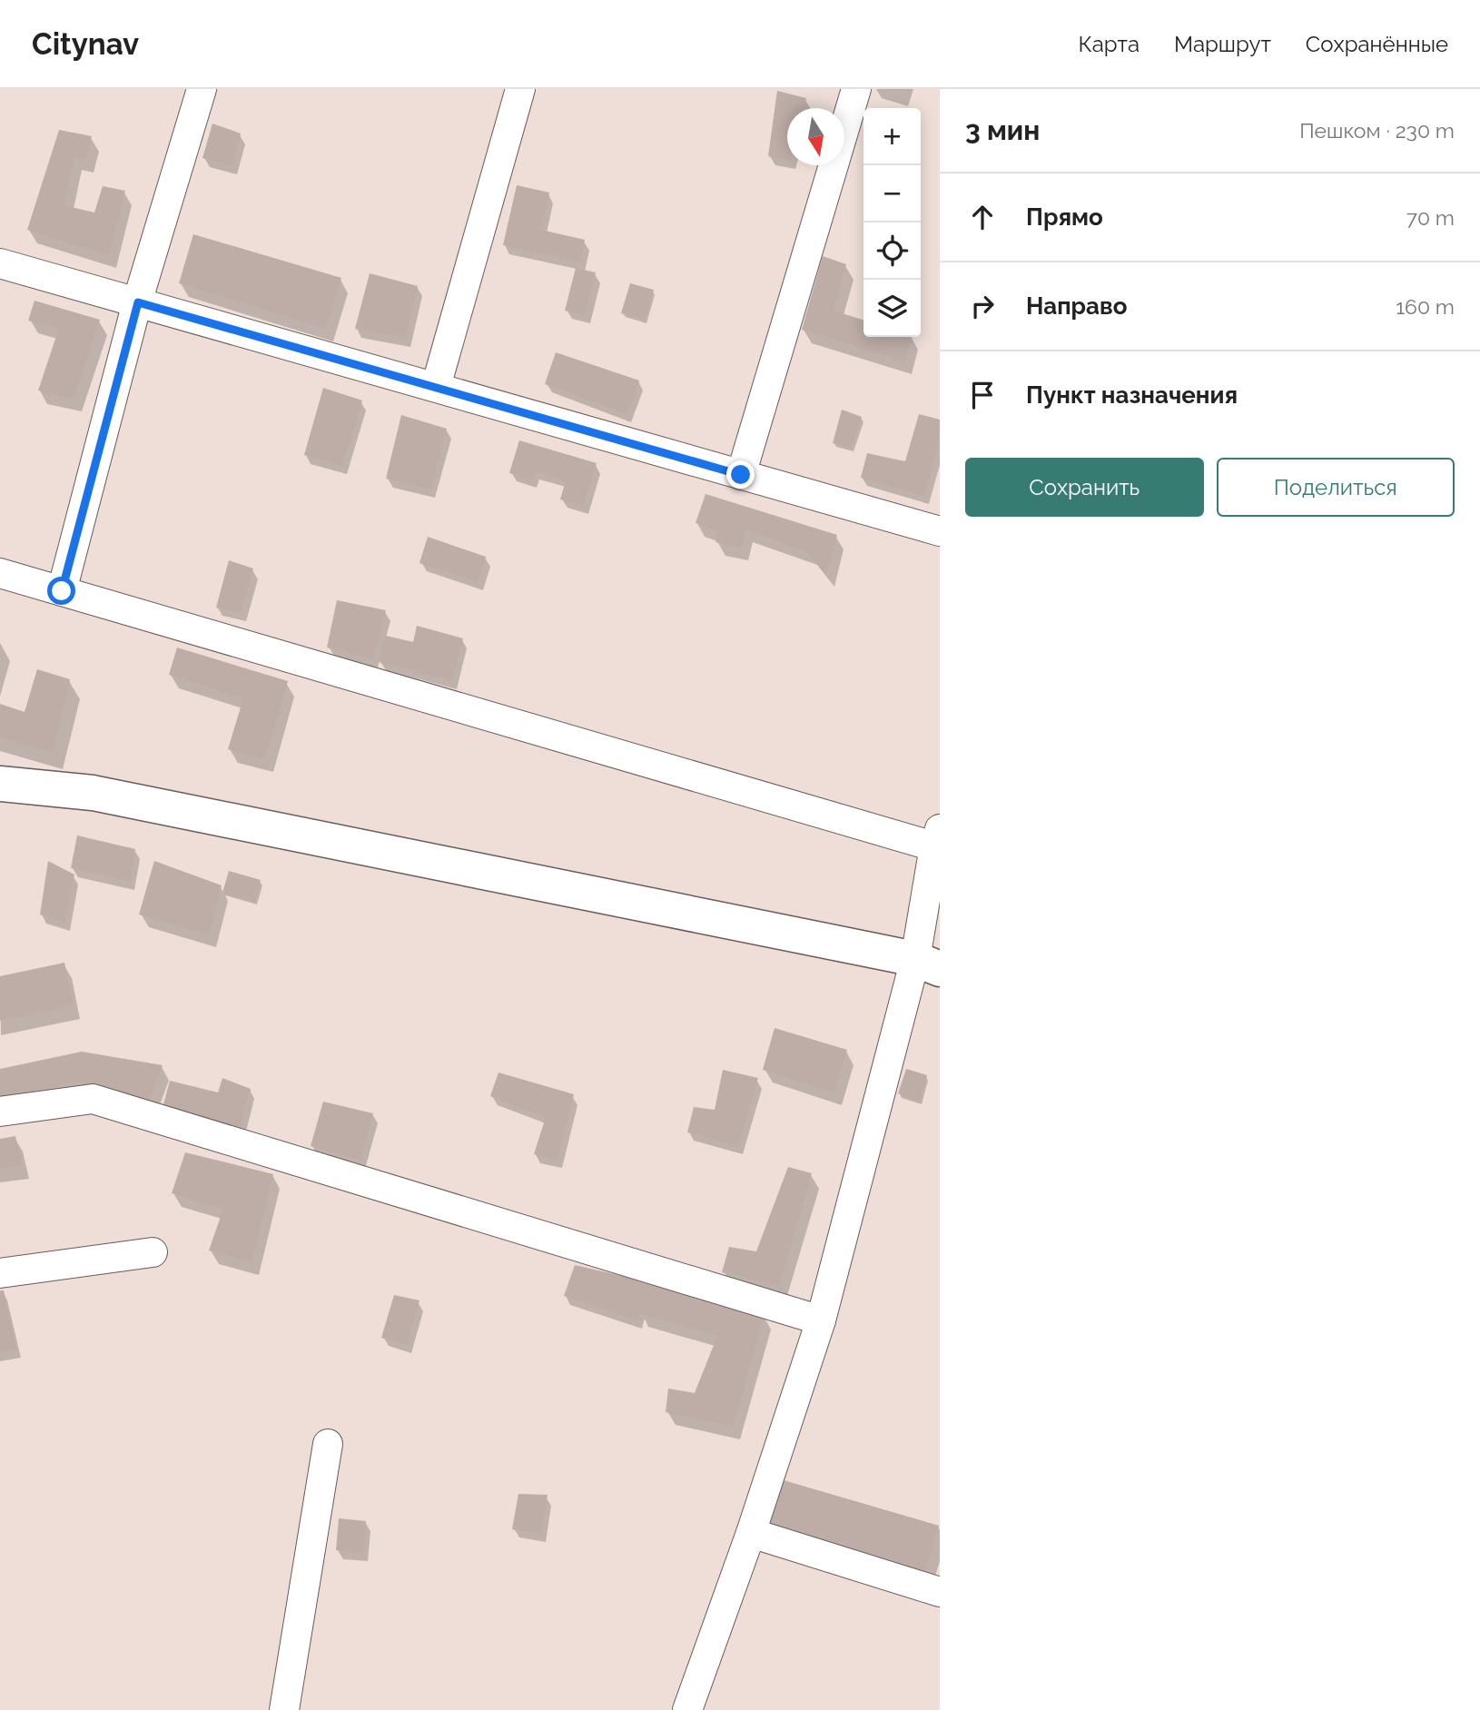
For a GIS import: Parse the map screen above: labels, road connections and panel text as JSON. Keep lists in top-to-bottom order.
{
  "north": "bottom",
  "page": {
    "header": "Citynav",
    "nav": ["Карта", "Маршрут", "Сохранённые"],
    "heading": ["3 мин", "Пешком · 230 m"],
    "map_buttons": ["+", "−"],
    "list": [
      ["Прямо", "70 m"],
      ["Направо", "160 m"],
      "Пункт назначения"
    ],
    "buttons": ["Сохранить", "Поделиться"]
  }
}
